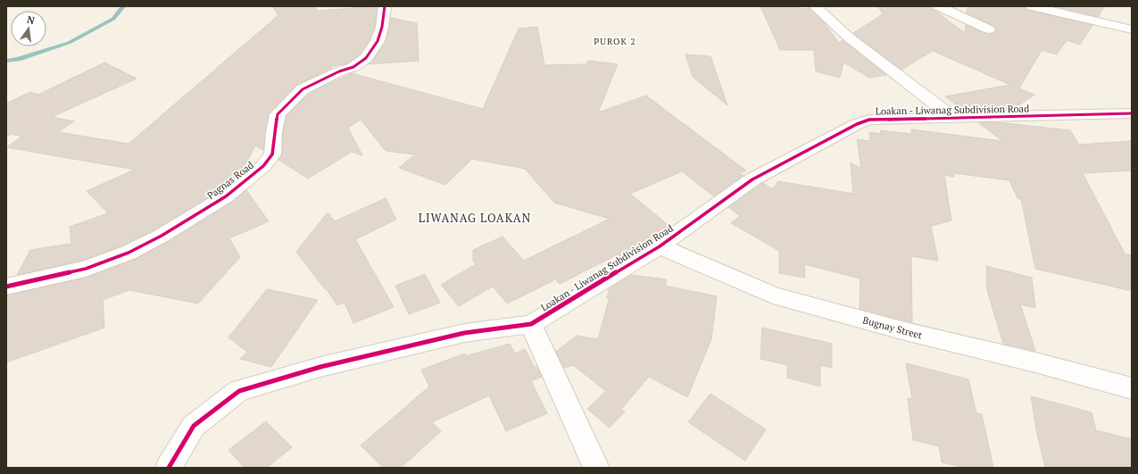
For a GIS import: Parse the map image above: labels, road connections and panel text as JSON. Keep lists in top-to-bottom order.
{
  "streets": {
    "street": ["Loakan - Liwanag Subdivision Road", "Pagnas Road", "Bugnay Street"]
  },
  "crossings": [
    ["Loakan - Liwanag Subdivision Road", "Bugnay Street"]
  ],
  "districts": ["PUROK 2", "LIWANAG LOAKAN"],
  "north": "top"
}
